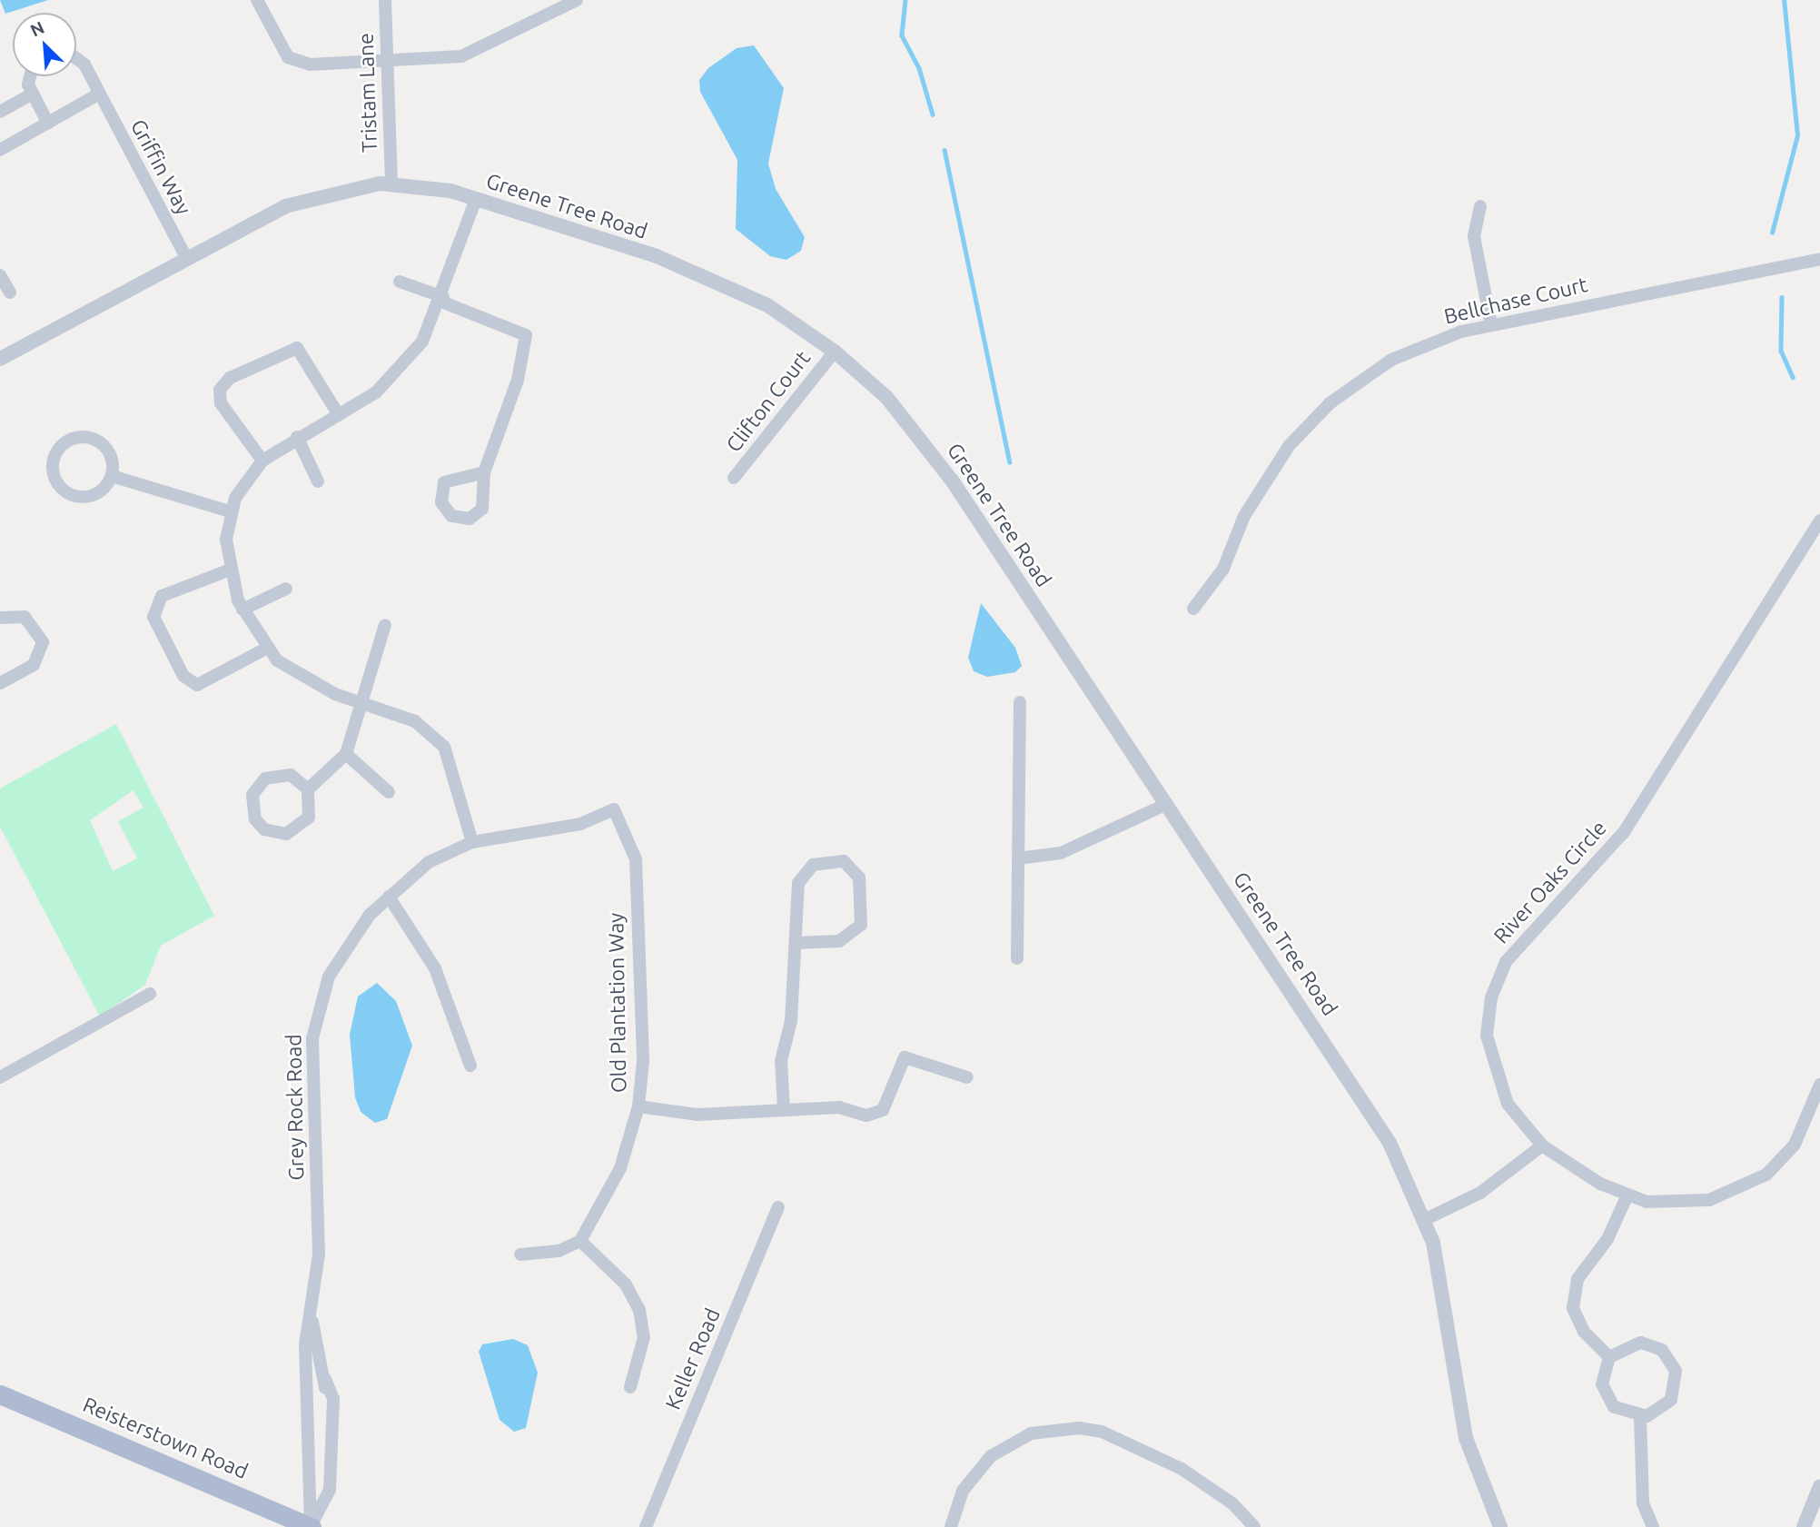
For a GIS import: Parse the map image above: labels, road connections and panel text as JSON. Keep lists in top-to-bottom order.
{
  "streets": {
    "main road": ["Reisterstown Road"],
    "street": [
      "Tristam Lane",
      "Griffin Way",
      "Greene Tree Road",
      "Bellchase Court",
      "Clifton Court",
      "River Oaks Circle",
      "Old Plantation Way",
      "Grey Rock Road",
      "Keller Road"
    ]
  },
  "crossings": [
    ["Tristam Lane", "Greene Tree Road"],
    ["Griffin Way", "Greene Tree Road"],
    ["Greene Tree Road", "Clifton Court"],
    ["Old Plantation Way", "Grey Rock Road"],
    ["Grey Rock Road", "Reisterstown Road"]
  ],
  "north": "top left"
}
